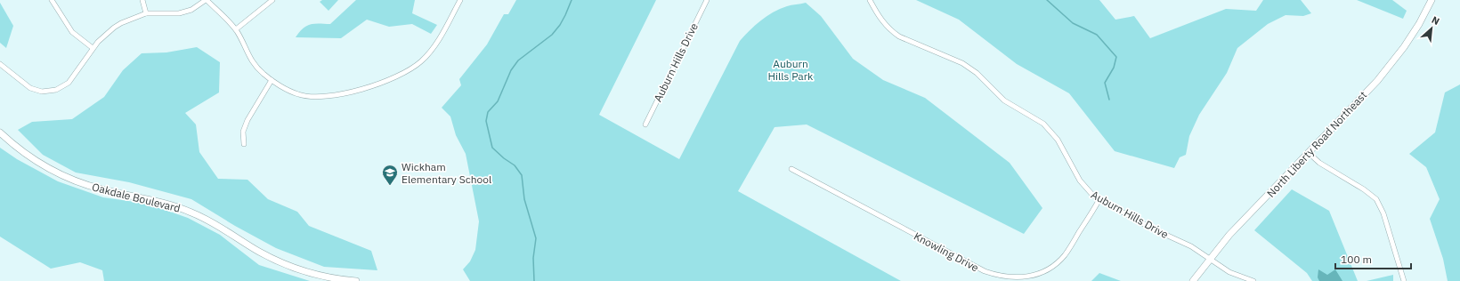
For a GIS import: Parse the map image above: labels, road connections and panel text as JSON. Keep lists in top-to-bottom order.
{
  "streets": {
    "main road": ["North Liberty Road Northeast", "Oakdale Boulevard"],
    "street": ["Auburn Hills Drive", "Knowling Drive"]
  },
  "crossings": [
    ["Auburn Hills Drive", "North Liberty Road Northeast"],
    ["Auburn Hills Drive", "Knowling Drive"]
  ],
  "parks": ["Auburn Hills Park"],
  "places": {
    "school or university": ["Wickham Elementary School"]
  },
  "scale_bar": "100 m",
  "north": "top right"
}
